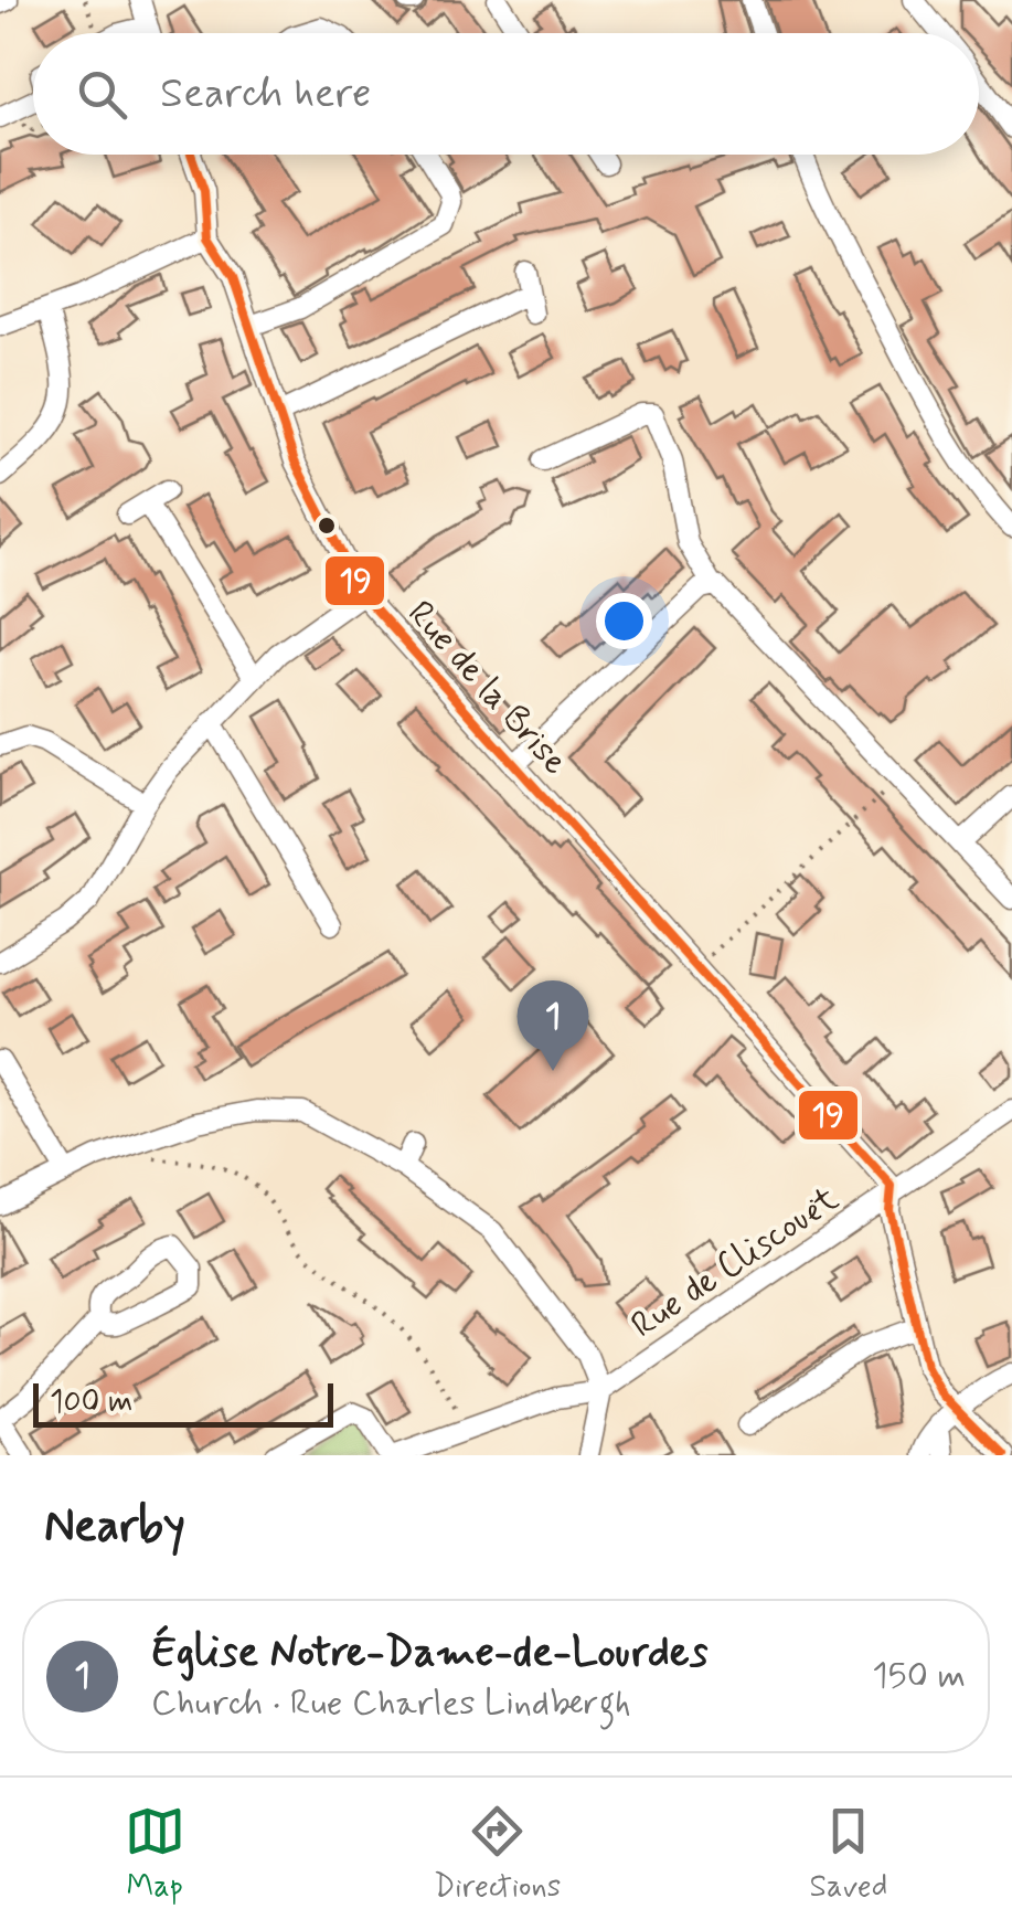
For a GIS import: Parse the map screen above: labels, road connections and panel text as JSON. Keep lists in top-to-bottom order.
{
  "streets": {
    "street": ["Rue de la Brise", "Rue de Cliscouët"]
  },
  "crossings": [
    ["Rue de la Brise", "Rue de Cliscouët"]
  ],
  "lines": ["transit line 19"],
  "scale_bar": "100 m",
  "page": {
    "search": "Search here",
    "pins": "1",
    "scale": "100 m",
    "heading": "Nearby",
    "list": [
      {
        "mark": "1",
        "name": "Église Notre-Dame-de-Lourdes",
        "note": "Church · Rue Charles Lindbergh",
        "value": "150 m"
      }
    ],
    "nav": ["Map", "Directions", "Saved"]
  }
}
